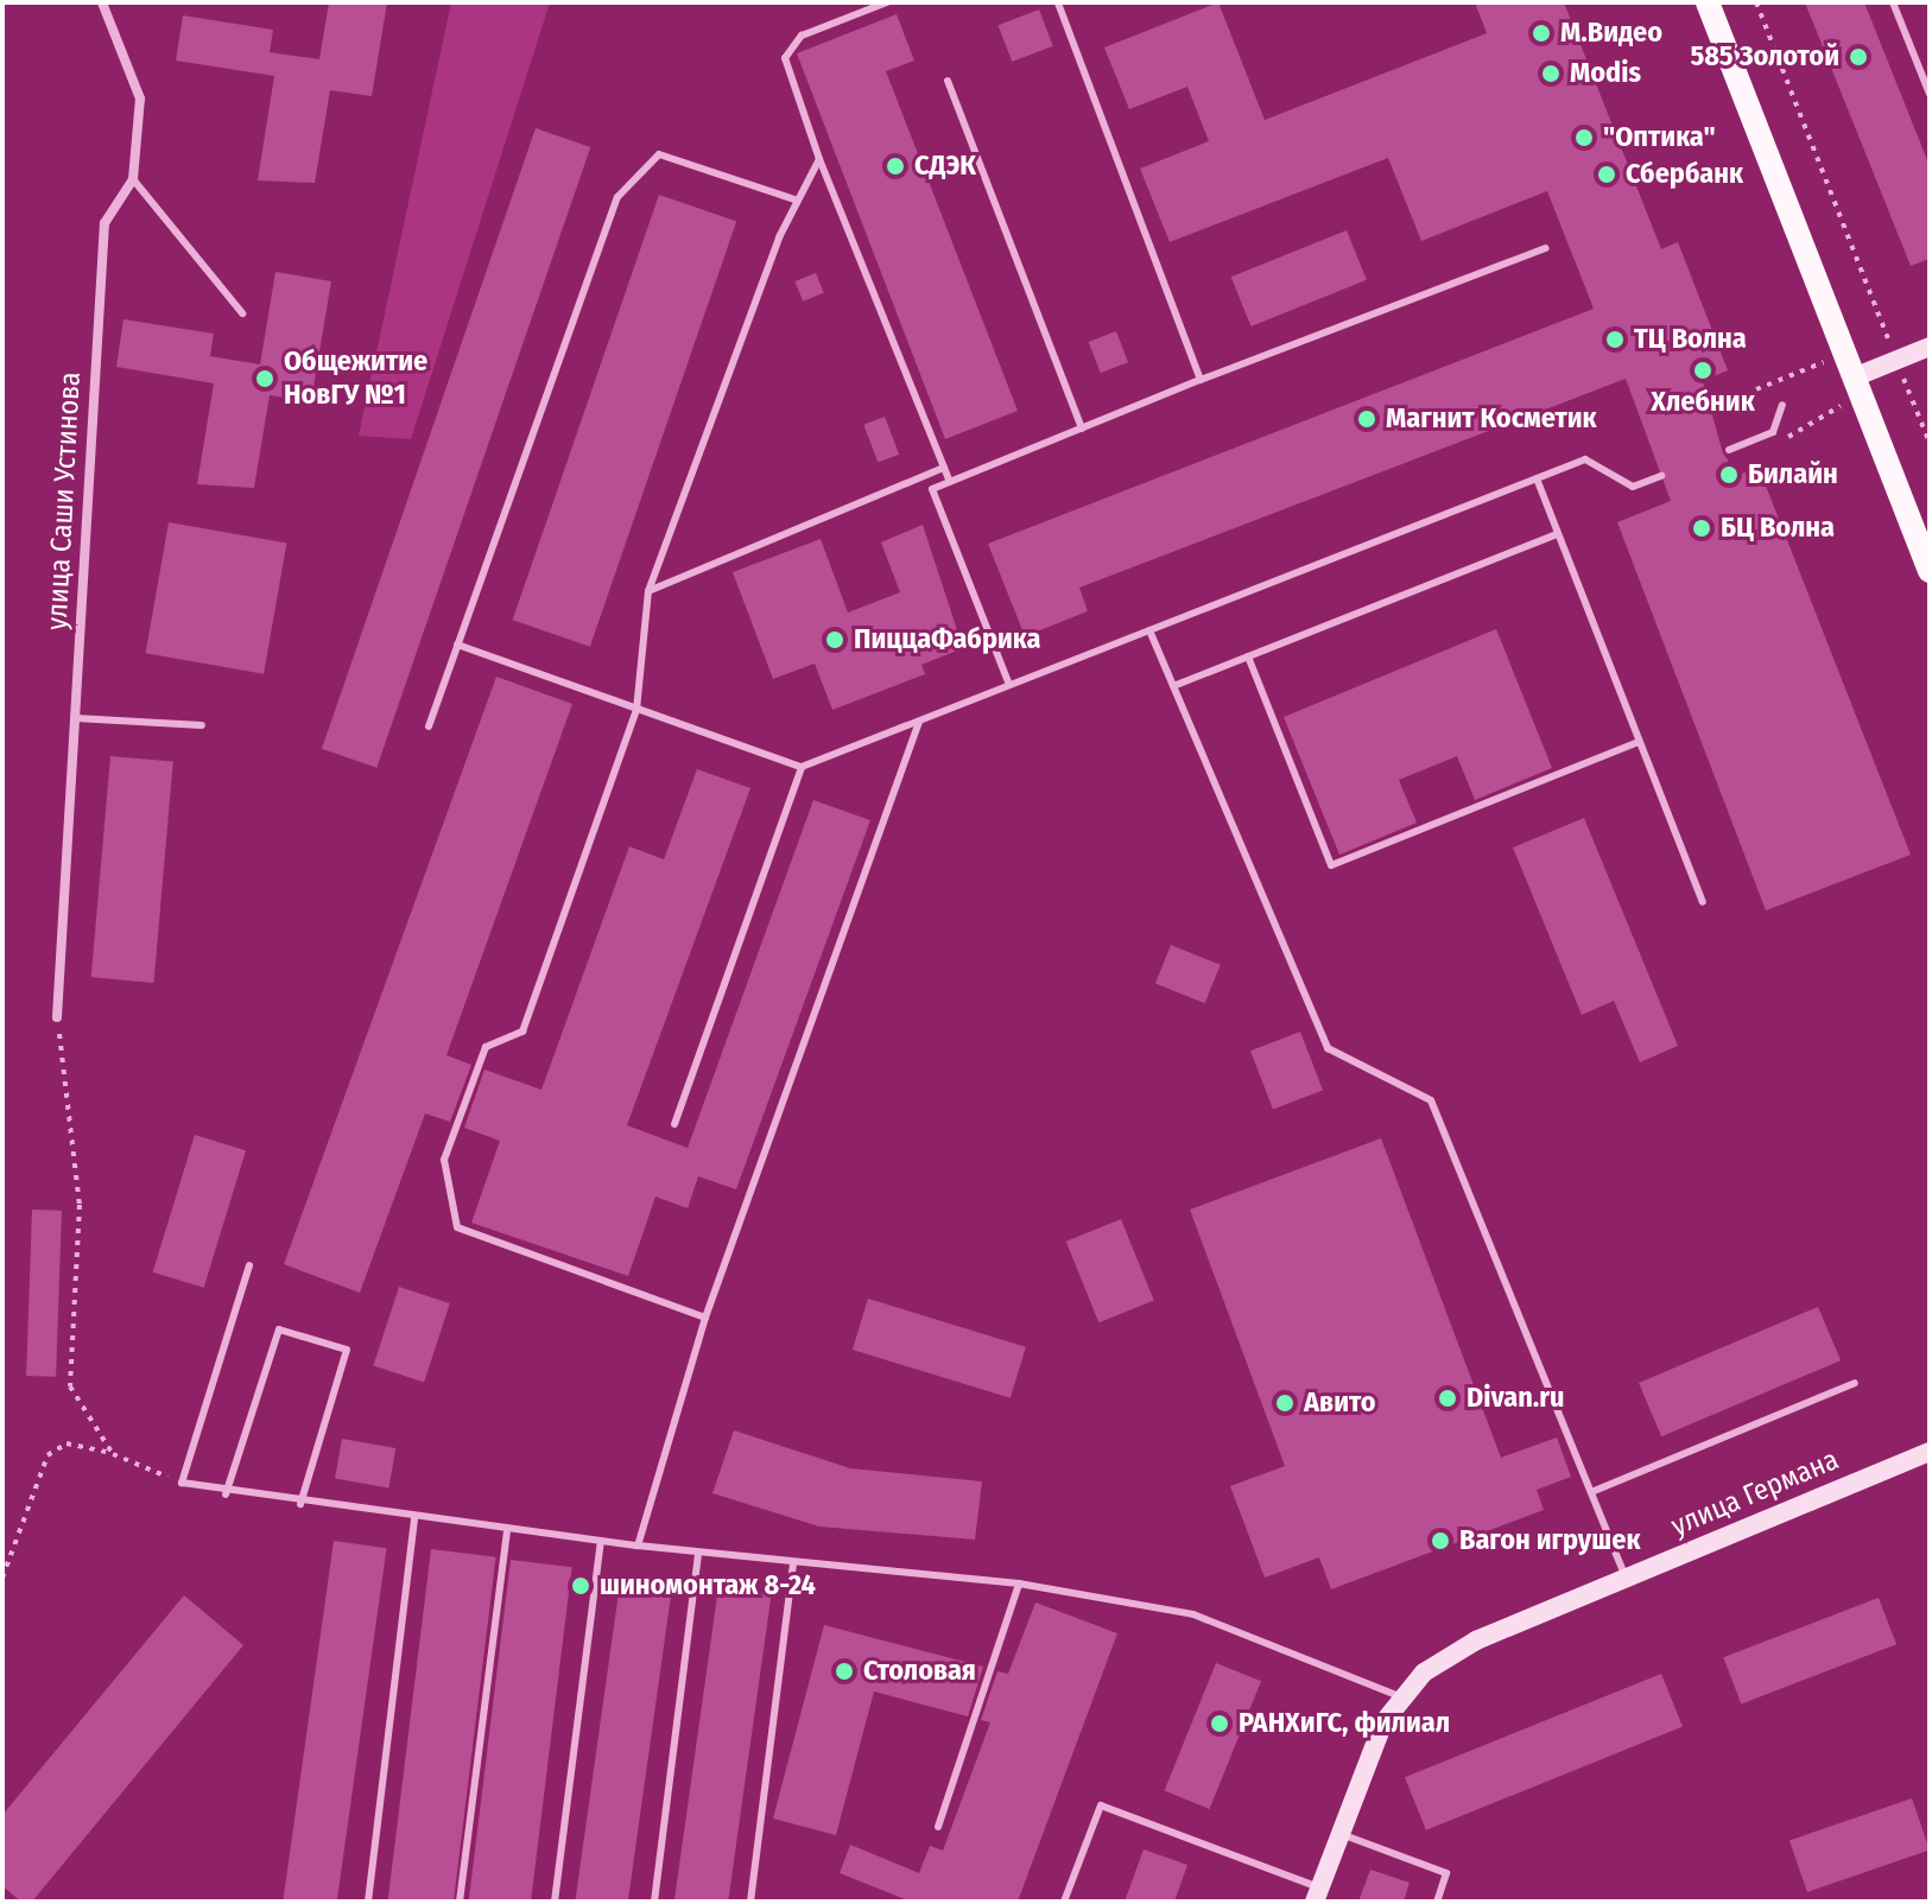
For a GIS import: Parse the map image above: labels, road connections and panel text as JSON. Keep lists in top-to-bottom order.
{
  "streets": {
    "main road": ["улица Германа"],
    "street": ["улица Саши Устинова"]
  },
  "places": [
    "М.Видео",
    "585 Золотой",
    "Modis",
    "\"Оптика\"",
    "СДЭК",
    "Сбербанк",
    "ТЦ Волна",
    "Хлебник",
    "Общежитие НовГУ №1",
    "Магнит Косметик",
    "Билайн",
    "БЦ Волна",
    "ПиццаФабрика",
    "Divan.ru",
    "Авито",
    "Вагон игрушек",
    "шиномонтаж 8-24",
    "Столовая",
    "РАНХиГС, филиал"
  ]
}
